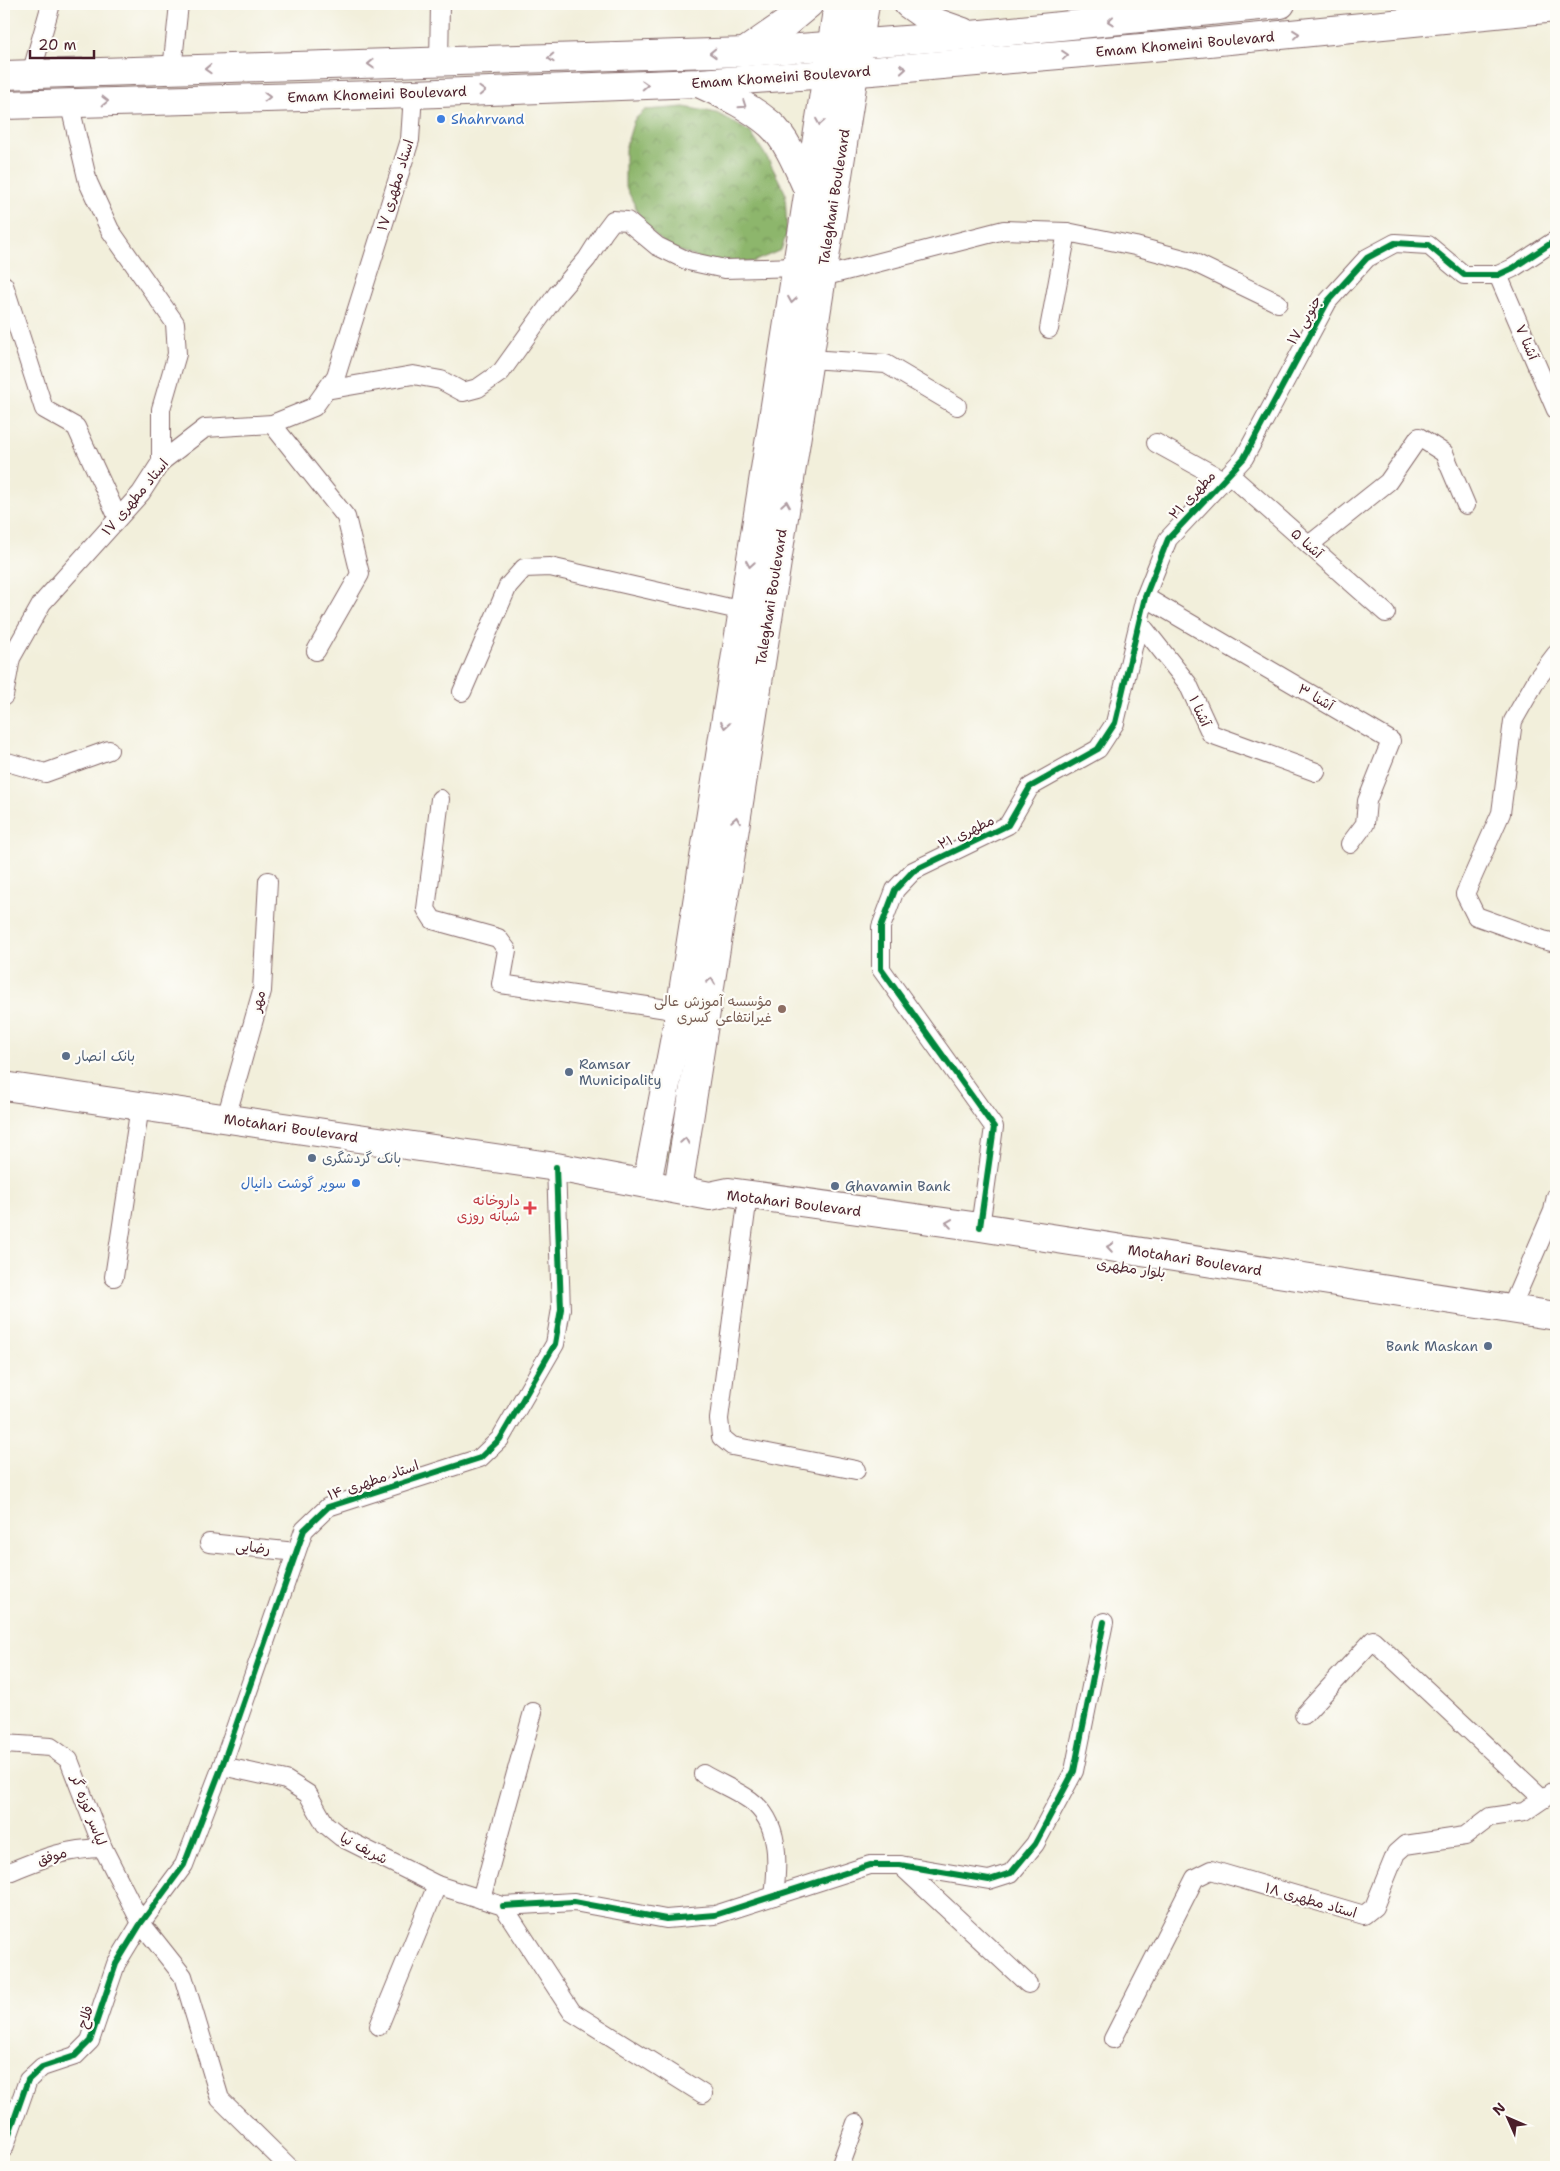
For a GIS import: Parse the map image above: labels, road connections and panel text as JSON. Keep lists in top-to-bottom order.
{
  "streets": {
    "main road": [
      "Emam Khomeini Boulevard",
      "Taleghani Boulevard",
      "Motahari Boulevard",
      "بلوار مطهری"
    ],
    "street": [
      "استاد مطهری ۱۷",
      "جنوبی ۱۷",
      "آشنا ۷",
      "مطهری ۲۱",
      "آشنا ۵",
      "آشنا ۳",
      "آشنا ۱",
      "مهر",
      "استاد مطهری ۱۴",
      "رضایی",
      "لپاسر کوزه گر",
      "شریف نیا",
      "موفق",
      "استاد مطهری ۱۸",
      "فلاح"
    ]
  },
  "crossings": [
    ["Emam Khomeini Boulevard", "استاد مطهری ۱۷"],
    ["Emam Khomeini Boulevard", "Taleghani Boulevard"],
    ["Taleghani Boulevard", "Motahari Boulevard"],
    ["جنوبی ۱۷", "آشنا ۷"],
    ["جنوبی ۱۷", "مطهری ۲۱"],
    ["مطهری ۲۱", "آشنا ۵"],
    ["مطهری ۲۱", "آشنا ۳"],
    ["مطهری ۲۱", "آشنا ۱"],
    ["مطهری ۲۱", "Motahari Boulevard"],
    ["مهر", "Motahari Boulevard"],
    ["Motahari Boulevard", "بلوار مطهری"],
    ["Motahari Boulevard", "استاد مطهری ۱۴"],
    ["استاد مطهری ۱۴", "رضایی"],
    ["استاد مطهری ۱۴", "لپاسر کوزه گر"],
    ["استاد مطهری ۱۴", "شریف نیا"],
    ["استاد مطهری ۱۴", "فلاح"],
    ["لپاسر کوزه گر", "موفق"],
    ["لپاسر کوزه گر", "فلاح"]
  ],
  "one_way": ["Motahari Boulevard"],
  "places": {
    "other": [
      "Shahrvand",
      "مؤسسه آموزش عالی غیرانتفاعی کسری",
      "بانک انصار",
      "Ramsar Municipality",
      "بانک گردشگری",
      "سوپر گوشت دانیال",
      "Ghavamin Bank",
      "Bank Maskan"
    ],
    "health": ["داروخانه شبانه روزی"]
  },
  "scale_bar": "20 m",
  "north": "top left"
}
